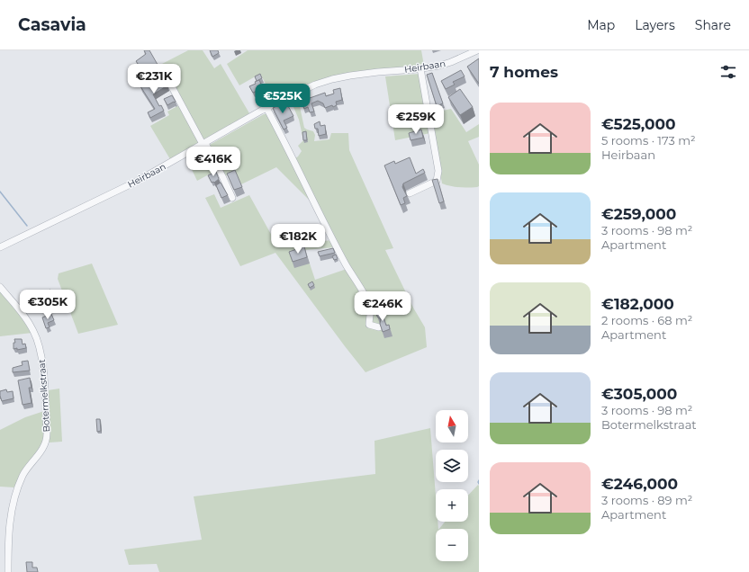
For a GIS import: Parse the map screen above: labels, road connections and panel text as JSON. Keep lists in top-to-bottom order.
{
  "streets": {
    "street": ["Heirbaan", "Botermelkstraat"]
  },
  "north": "top",
  "page": {
    "header": "Casavia",
    "nav": ["Map", "Layers", "Share"],
    "heading": "7 homes",
    "price": [
      "€231K",
      "€525K",
      "€259K",
      "€416K",
      "€182K",
      "€305K",
      "€246K"
    ],
    "list": [
      {
        "name": "€525,000",
        "note": "5 rooms · 173 m² · Heirbaan"
      },
      {
        "name": "€259,000",
        "note": "3 rooms · 98 m² · Apartment"
      },
      {
        "name": "€182,000",
        "note": "2 rooms · 68 m² · Apartment"
      },
      {
        "name": "€305,000",
        "note": "3 rooms · 98 m² · Botermelkstraat"
      },
      {
        "name": "€246,000",
        "note": "3 rooms · 89 m² · Apartment"
      }
    ],
    "map_buttons": ["+", "−"]
  }
}
